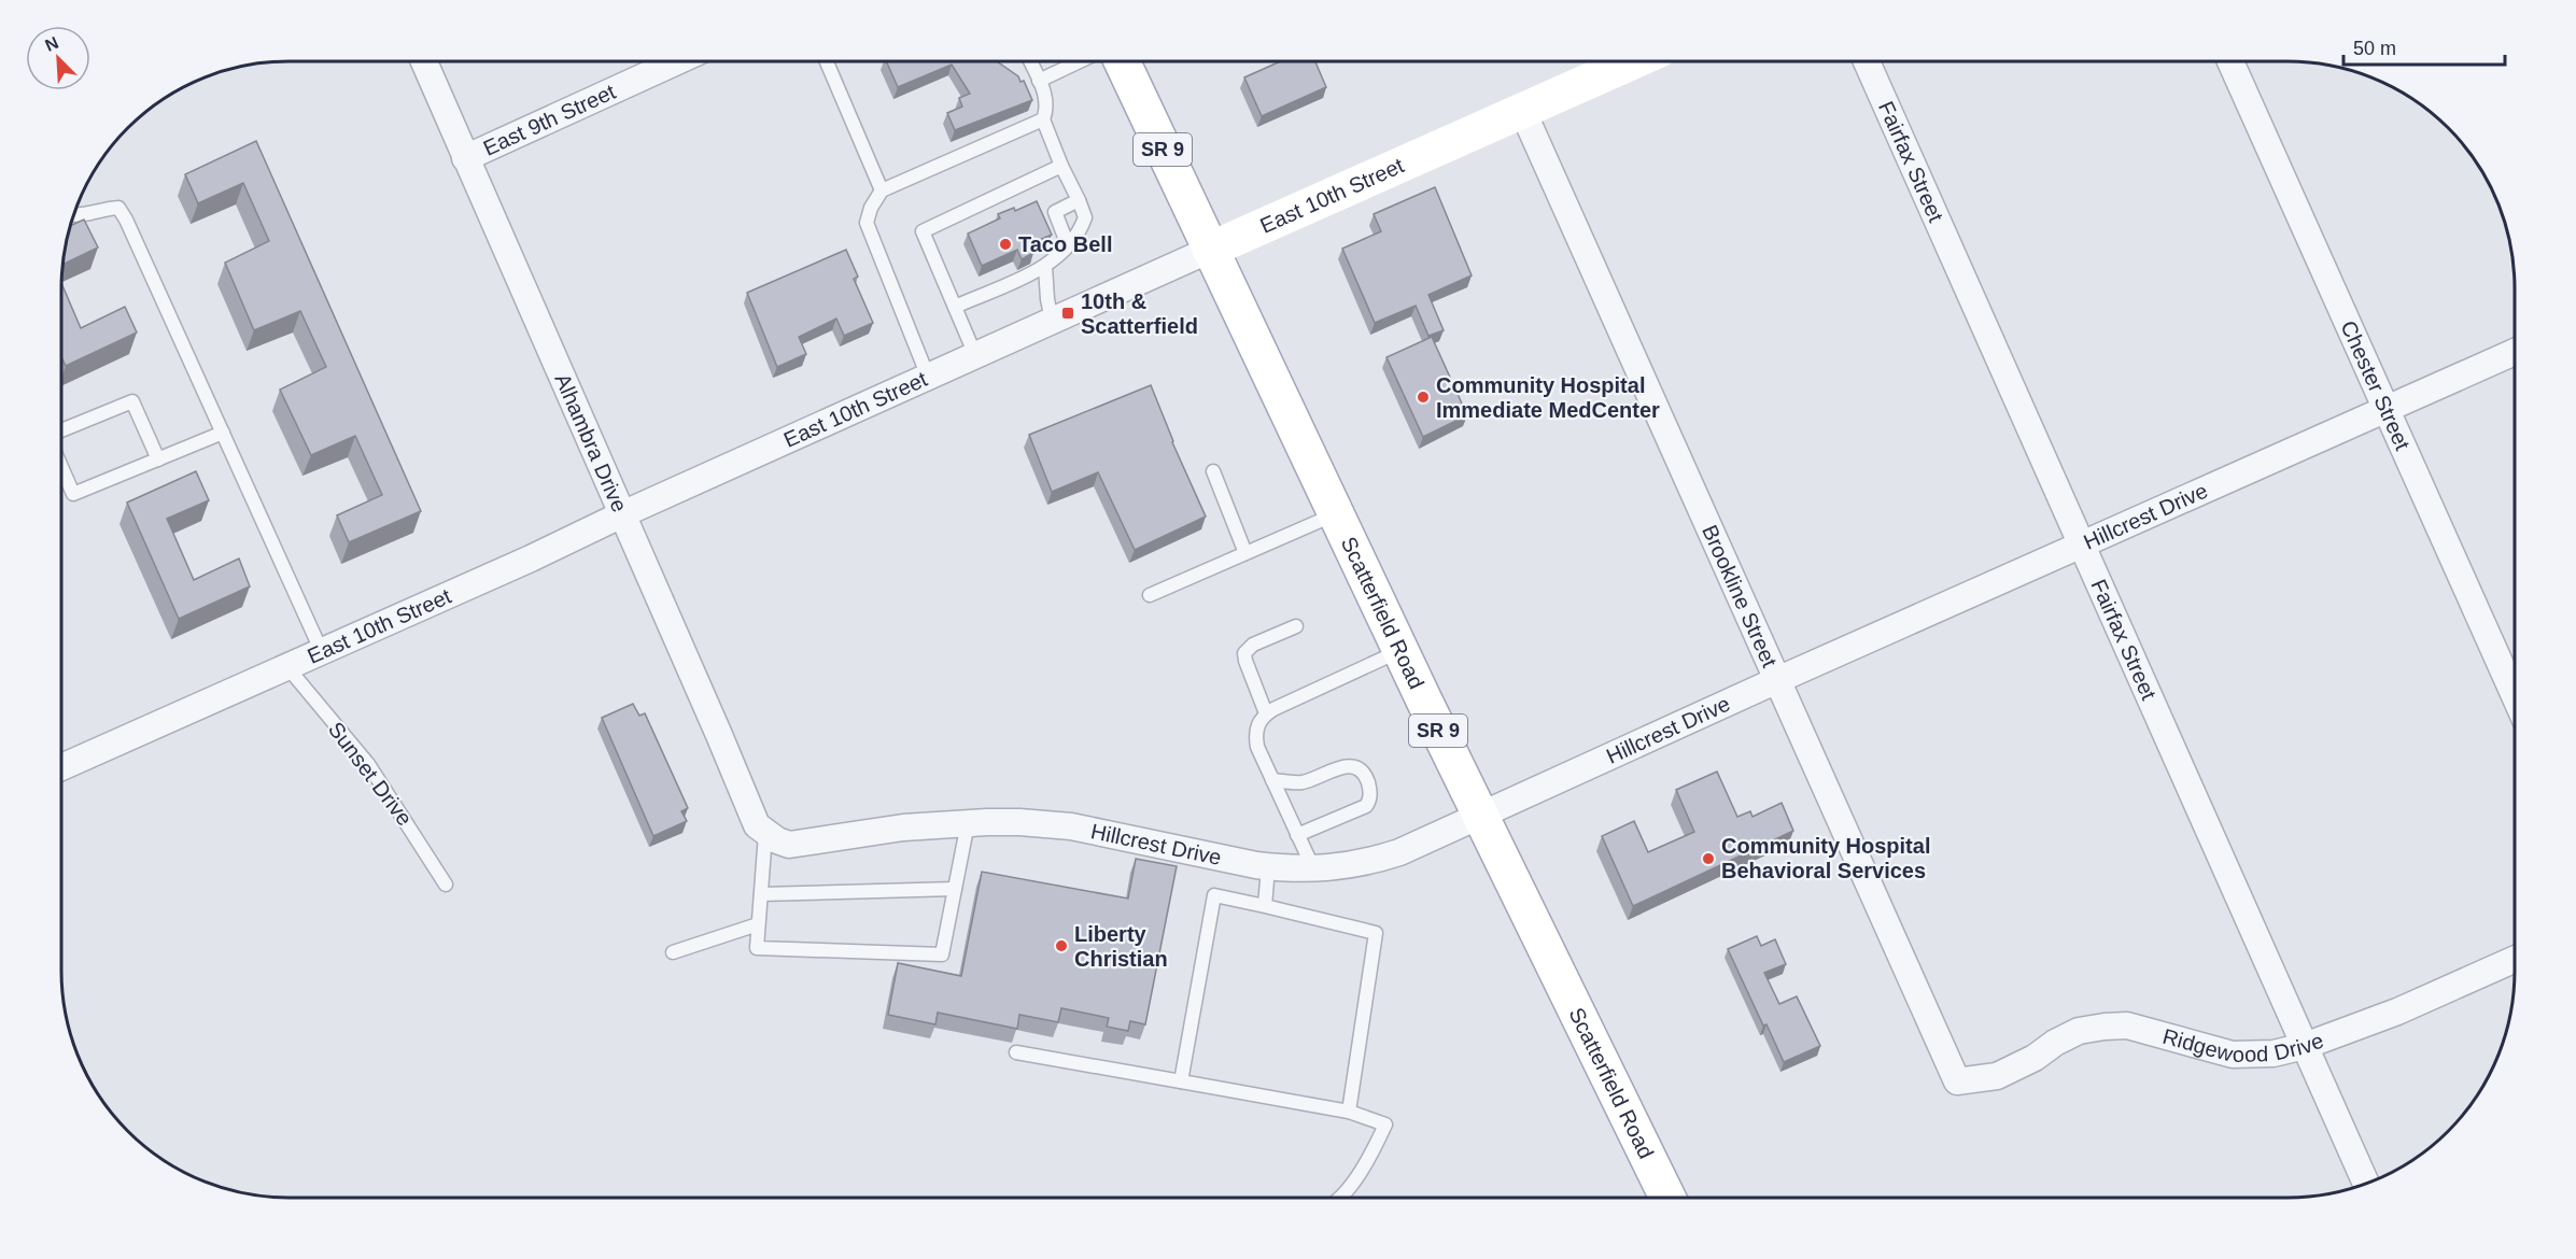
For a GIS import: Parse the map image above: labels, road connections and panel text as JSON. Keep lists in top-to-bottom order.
{
  "streets": {
    "main road": ["SR 9", "East 10th Street", "Scatterfield Road"],
    "street": [
      "East 9th Street",
      "Fairfax Street",
      "Chester Street",
      "Alhambra Drive",
      "Hillcrest Drive",
      "Brookline Street",
      "Ridgewood Drive"
    ],
    "lane": ["Sunset Drive"]
  },
  "crossings": [
    ["East 9th Street", "Alhambra Drive"],
    ["Fairfax Street", "Hillcrest Drive"],
    ["Fairfax Street", "Ridgewood Drive"],
    ["East 10th Street", "Alhambra Drive"],
    ["East 10th Street", "Brookline Street"],
    ["East 10th Street", "Scatterfield Road"],
    ["East 10th Street", "Sunset Drive"],
    ["Chester Street", "Hillcrest Drive"],
    ["Alhambra Drive", "Hillcrest Drive"],
    ["Hillcrest Drive", "Brookline Street"],
    ["Hillcrest Drive", "Scatterfield Road"],
    ["Brookline Street", "Ridgewood Drive"]
  ],
  "places": {
    "other": [
      "Taco Bell",
      "Community Hospital Immediate MedCenter",
      "Community Hospital Behavioral Services",
      "Liberty Christian"
    ],
    "transit": ["10th & Scatterfield"]
  },
  "scale_bar": "50 m",
  "north": "top left"
}
